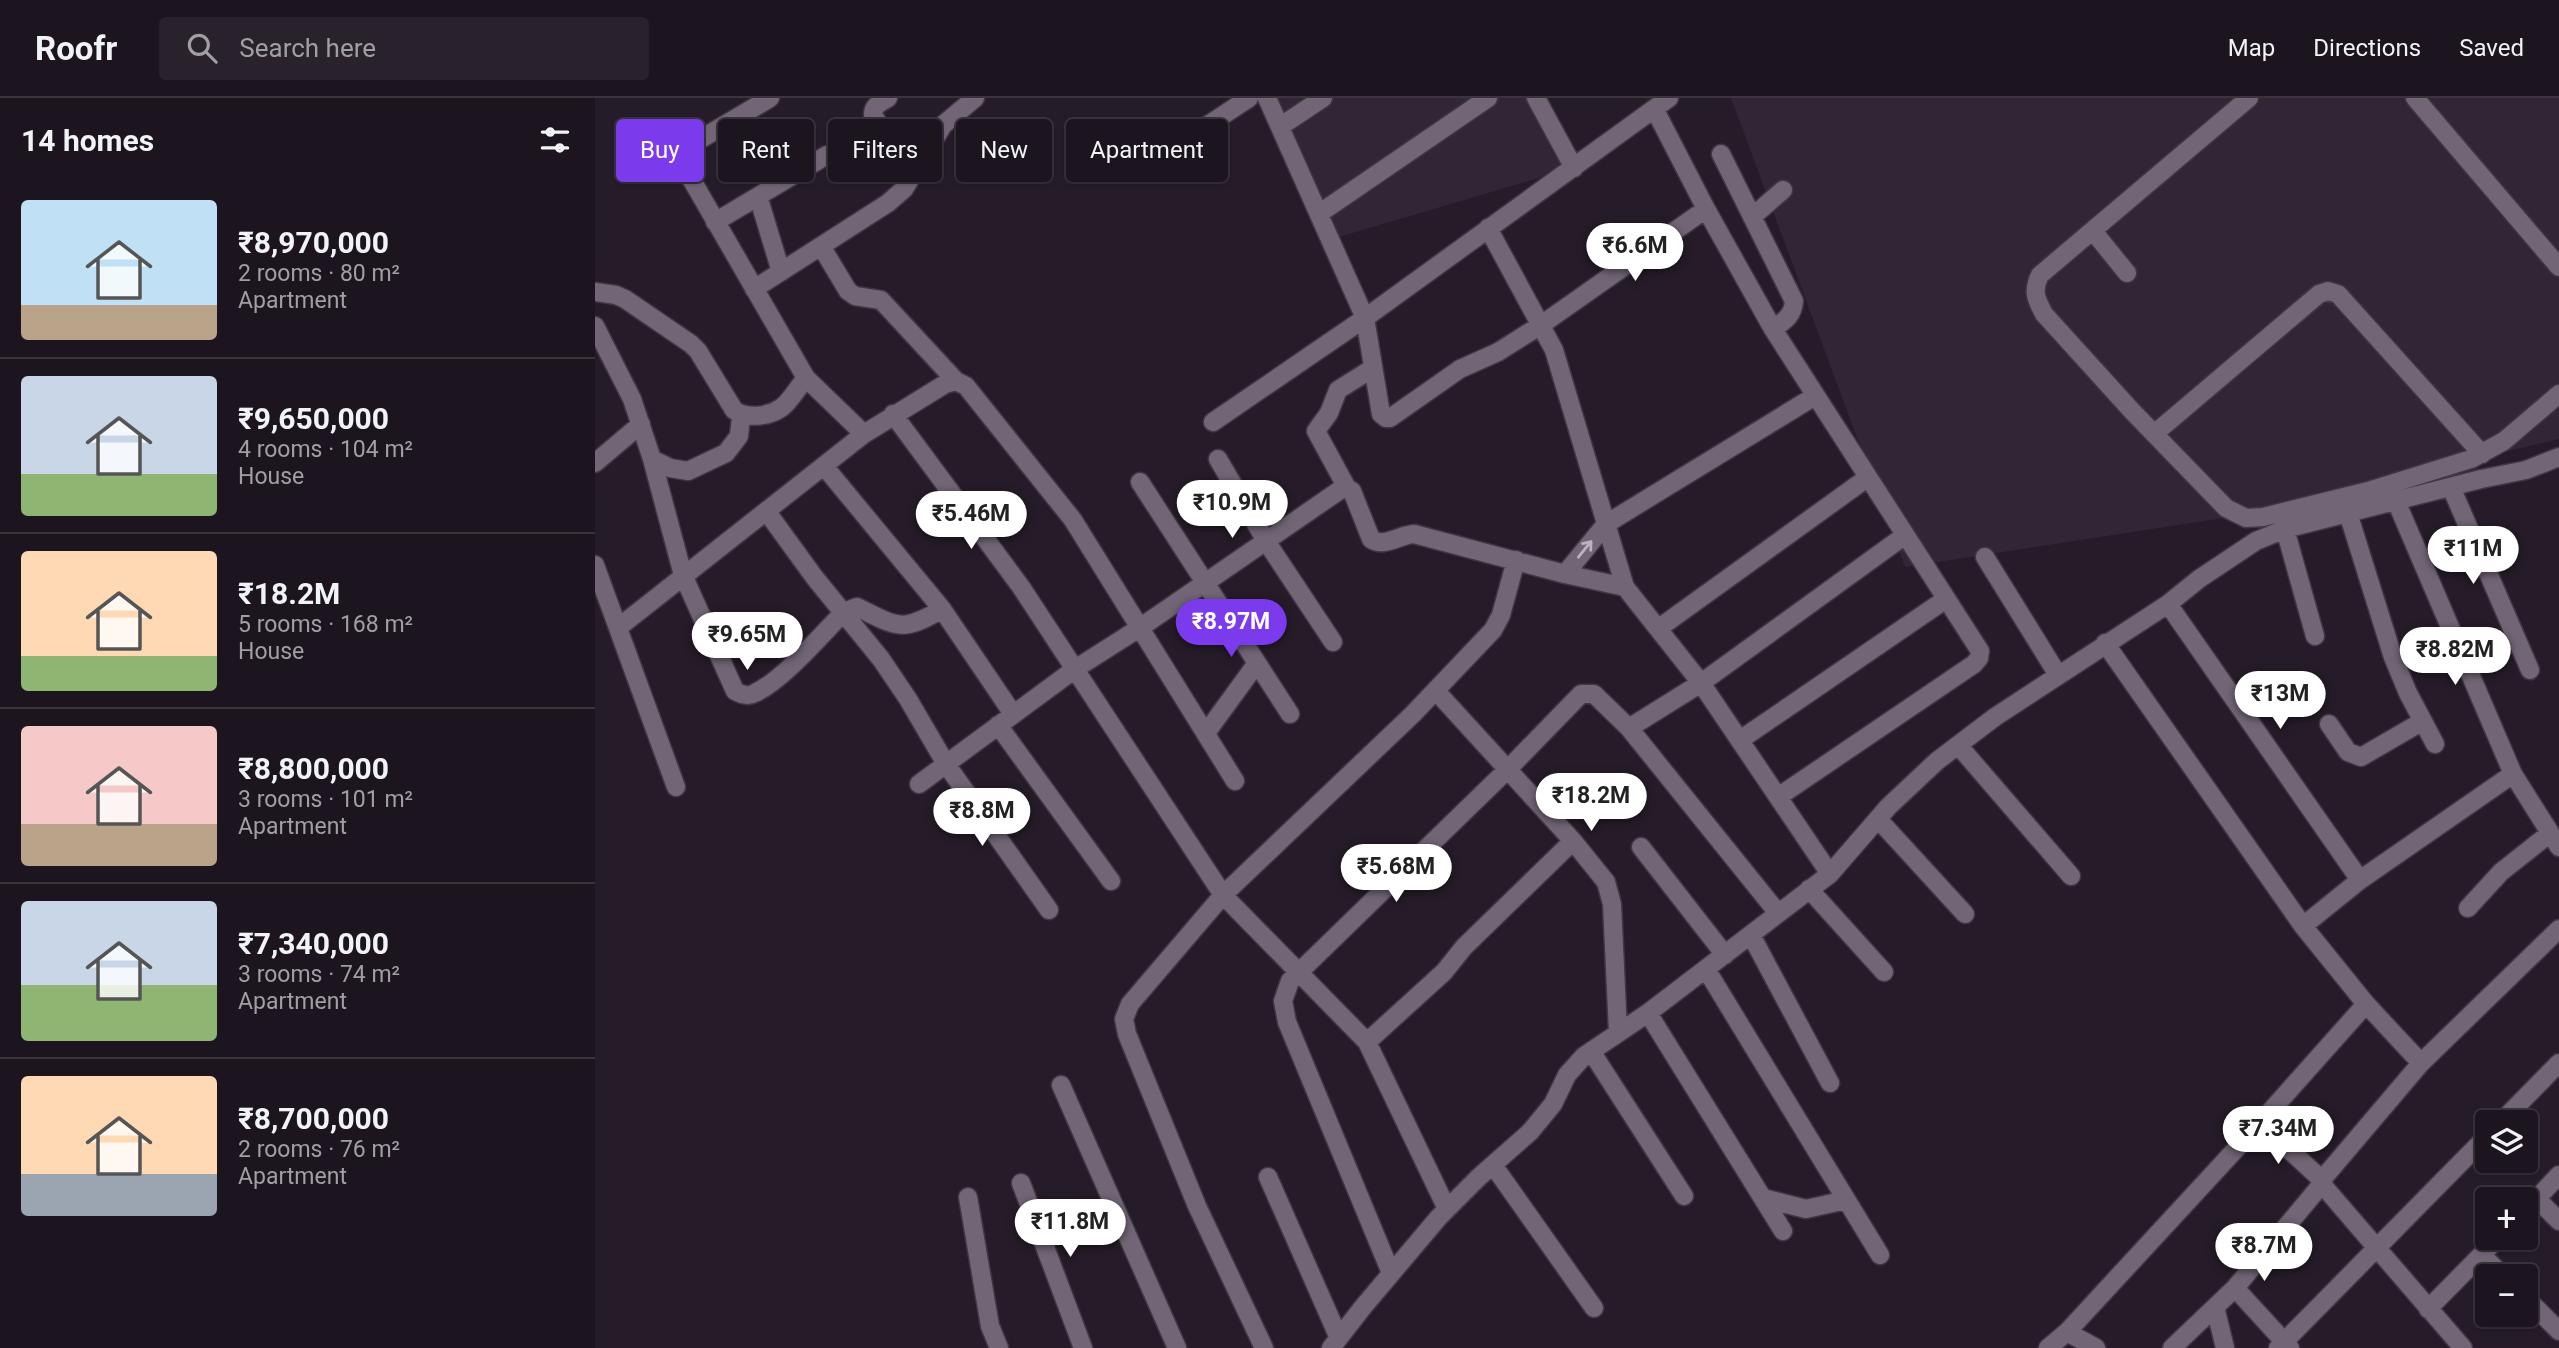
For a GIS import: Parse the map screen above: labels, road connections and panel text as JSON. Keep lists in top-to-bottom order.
{
  "page": {
    "header": "Roofr",
    "search": "Search here",
    "nav": ["Map", "Directions", "Saved"],
    "heading": "14 homes",
    "chip": [
      "Buy",
      "Rent",
      "Filters",
      "New",
      "Apartment"
    ],
    "list": [
      {
        "name": "₹8,970,000",
        "note": "2 rooms · 80 m² · Apartment"
      },
      {
        "name": "₹9,650,000",
        "note": "4 rooms · 104 m² · House"
      },
      {
        "name": "₹18.2M",
        "note": "5 rooms · 168 m² · House"
      },
      {
        "name": "₹8,800,000",
        "note": "3 rooms · 101 m² · Apartment"
      },
      {
        "name": "₹7,340,000",
        "note": "3 rooms · 74 m² · Apartment"
      },
      {
        "name": "₹8,700,000",
        "note": "2 rooms · 76 m² · Apartment"
      }
    ],
    "price": [
      "₹6.6M",
      "₹10.9M",
      "₹5.46M",
      "₹11M",
      "₹8.97M",
      "₹9.65M",
      "₹8.82M",
      "₹13M",
      "₹18.2M",
      "₹8.8M",
      "₹5.68M",
      "₹7.34M",
      "₹11.8M",
      "₹8.7M"
    ],
    "map_buttons": ["+", "−"]
  }
}
